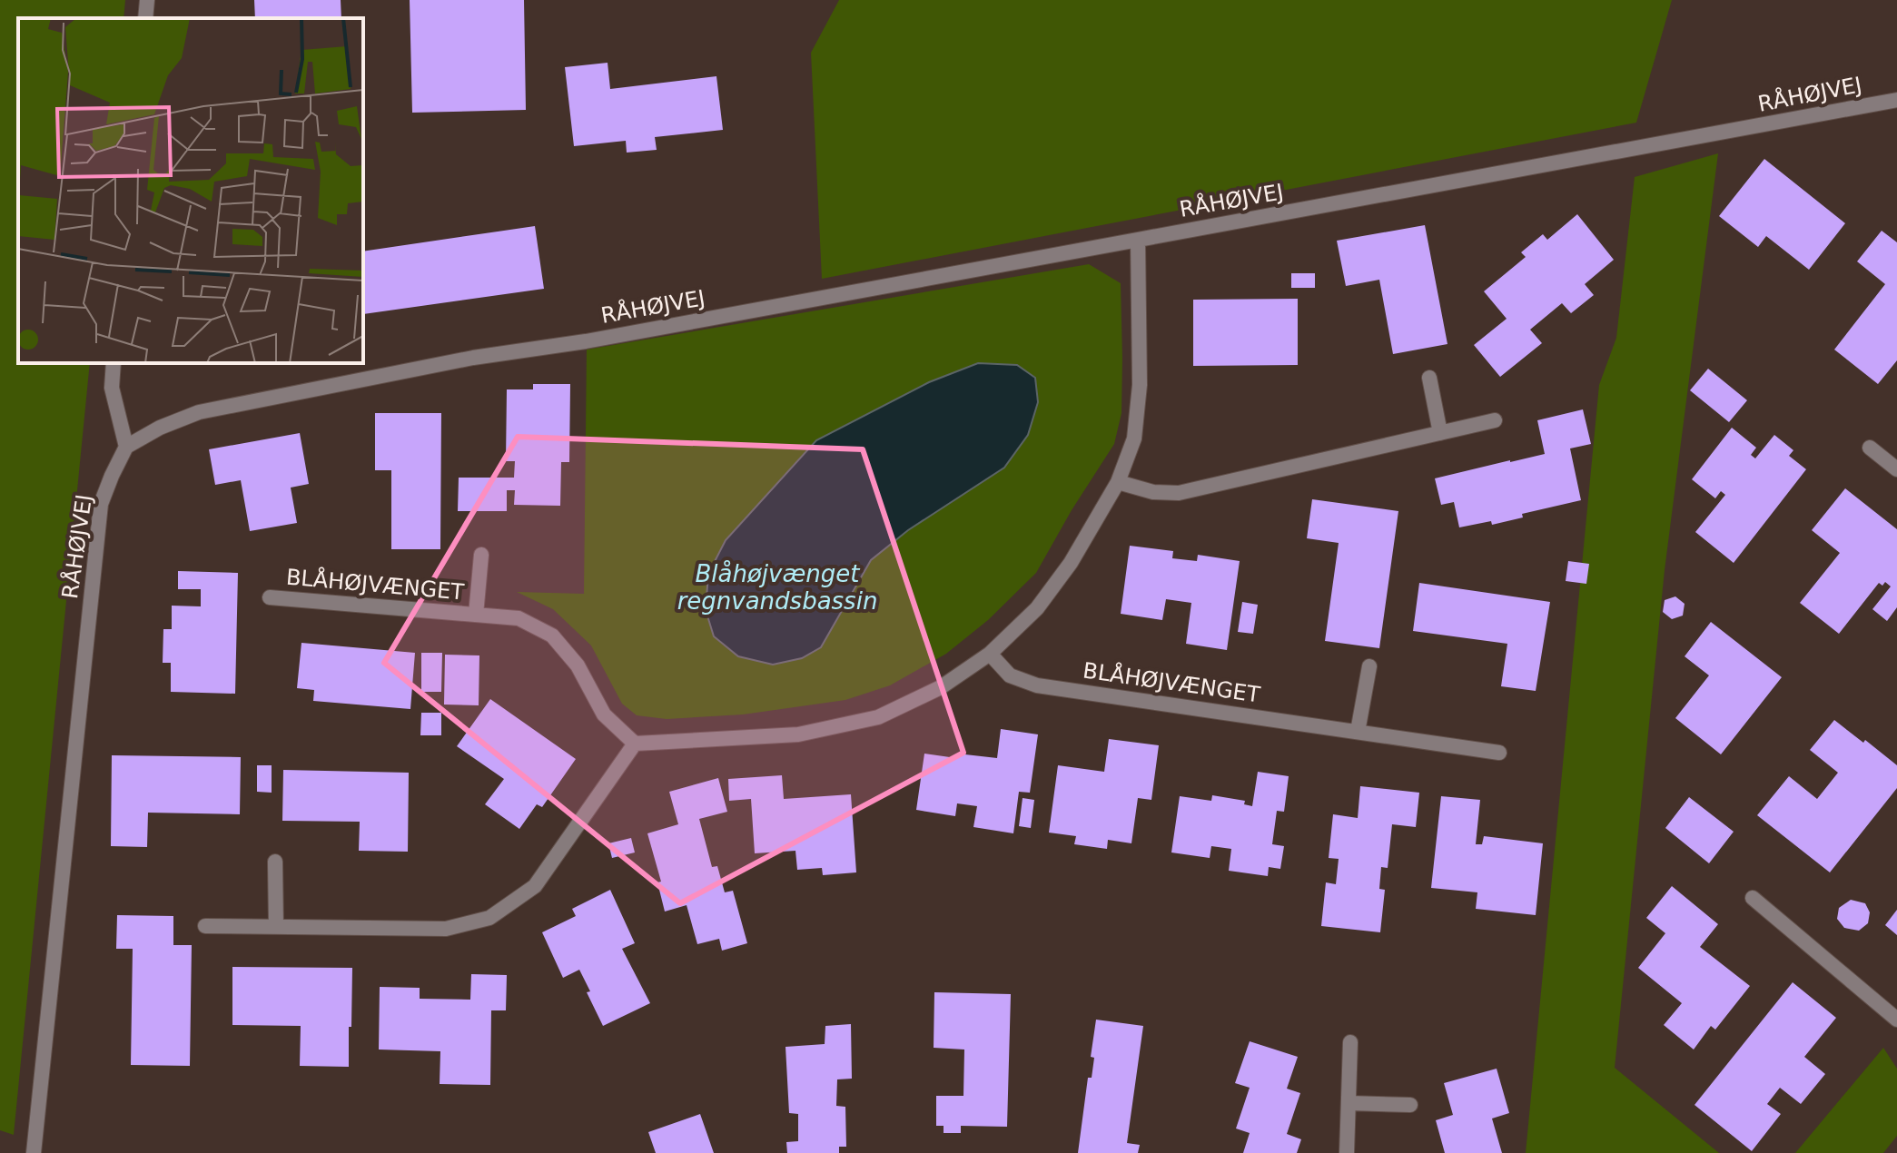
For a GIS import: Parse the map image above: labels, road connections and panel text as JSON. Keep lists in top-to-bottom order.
{
  "streets": {
    "street": ["RÅHØJVEJ", "BLÅHØJVÆNGET"]
  },
  "water": ["Blåhøjvænget regnvandsbassin"]
}
